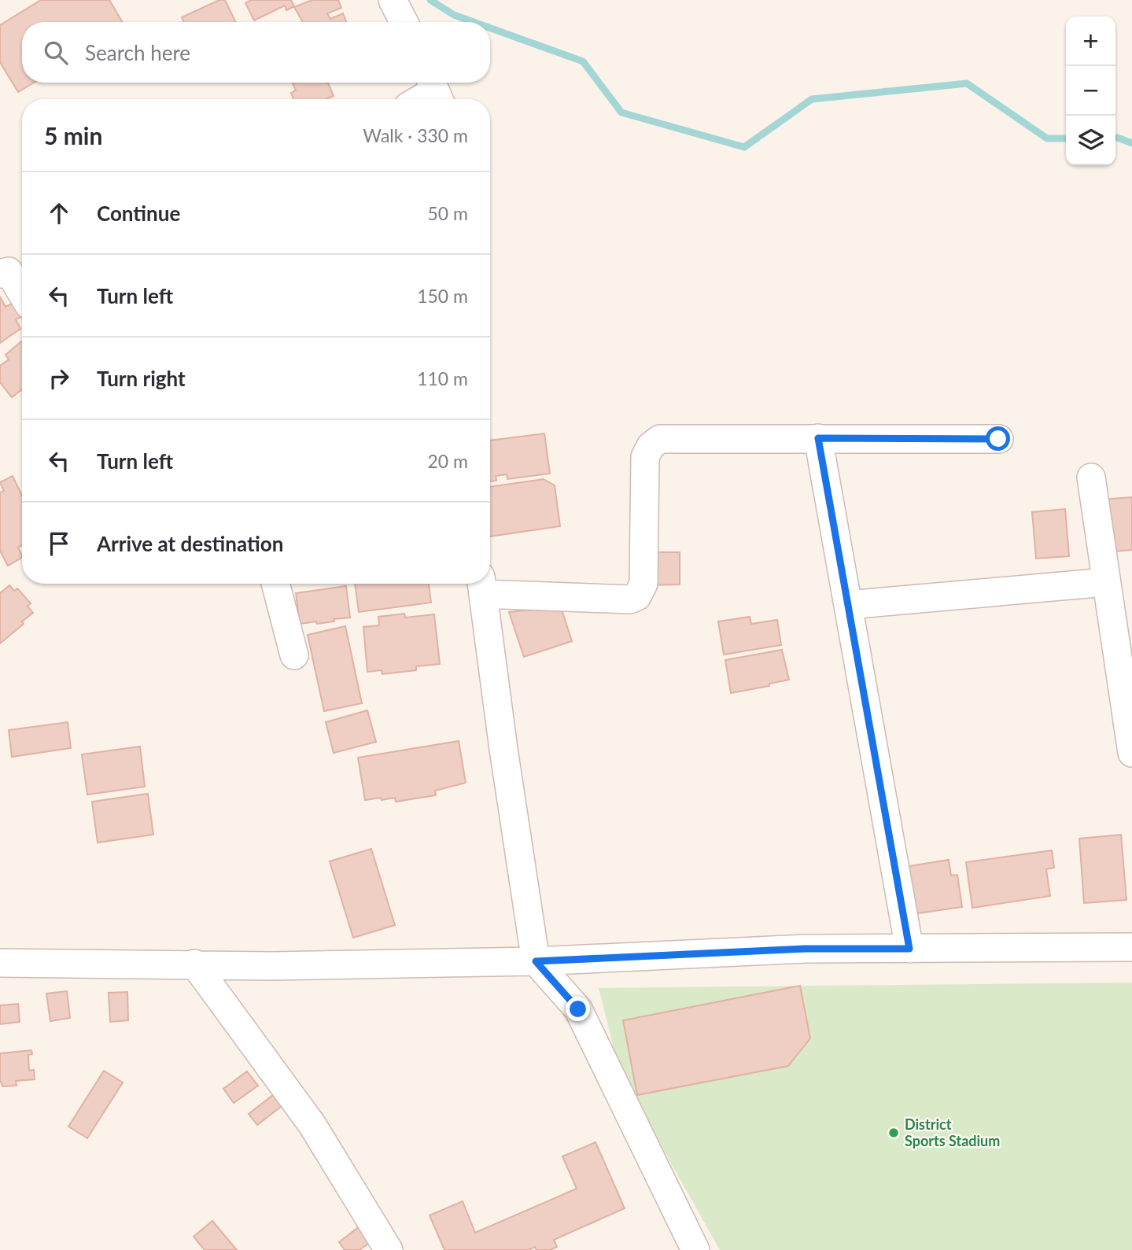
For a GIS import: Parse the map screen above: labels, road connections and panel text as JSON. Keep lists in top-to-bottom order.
{
  "places": ["District Sports Stadium"],
  "page": {
    "map_buttons": ["+", "−"],
    "search": "Search here",
    "heading": ["5 min", "Walk · 330 m"],
    "list": [
      ["Continue", "50 m"],
      ["Turn left", "150 m"],
      ["Turn right", "110 m"],
      ["Turn left", "20 m"],
      "Arrive at destination"
    ]
  }
}
